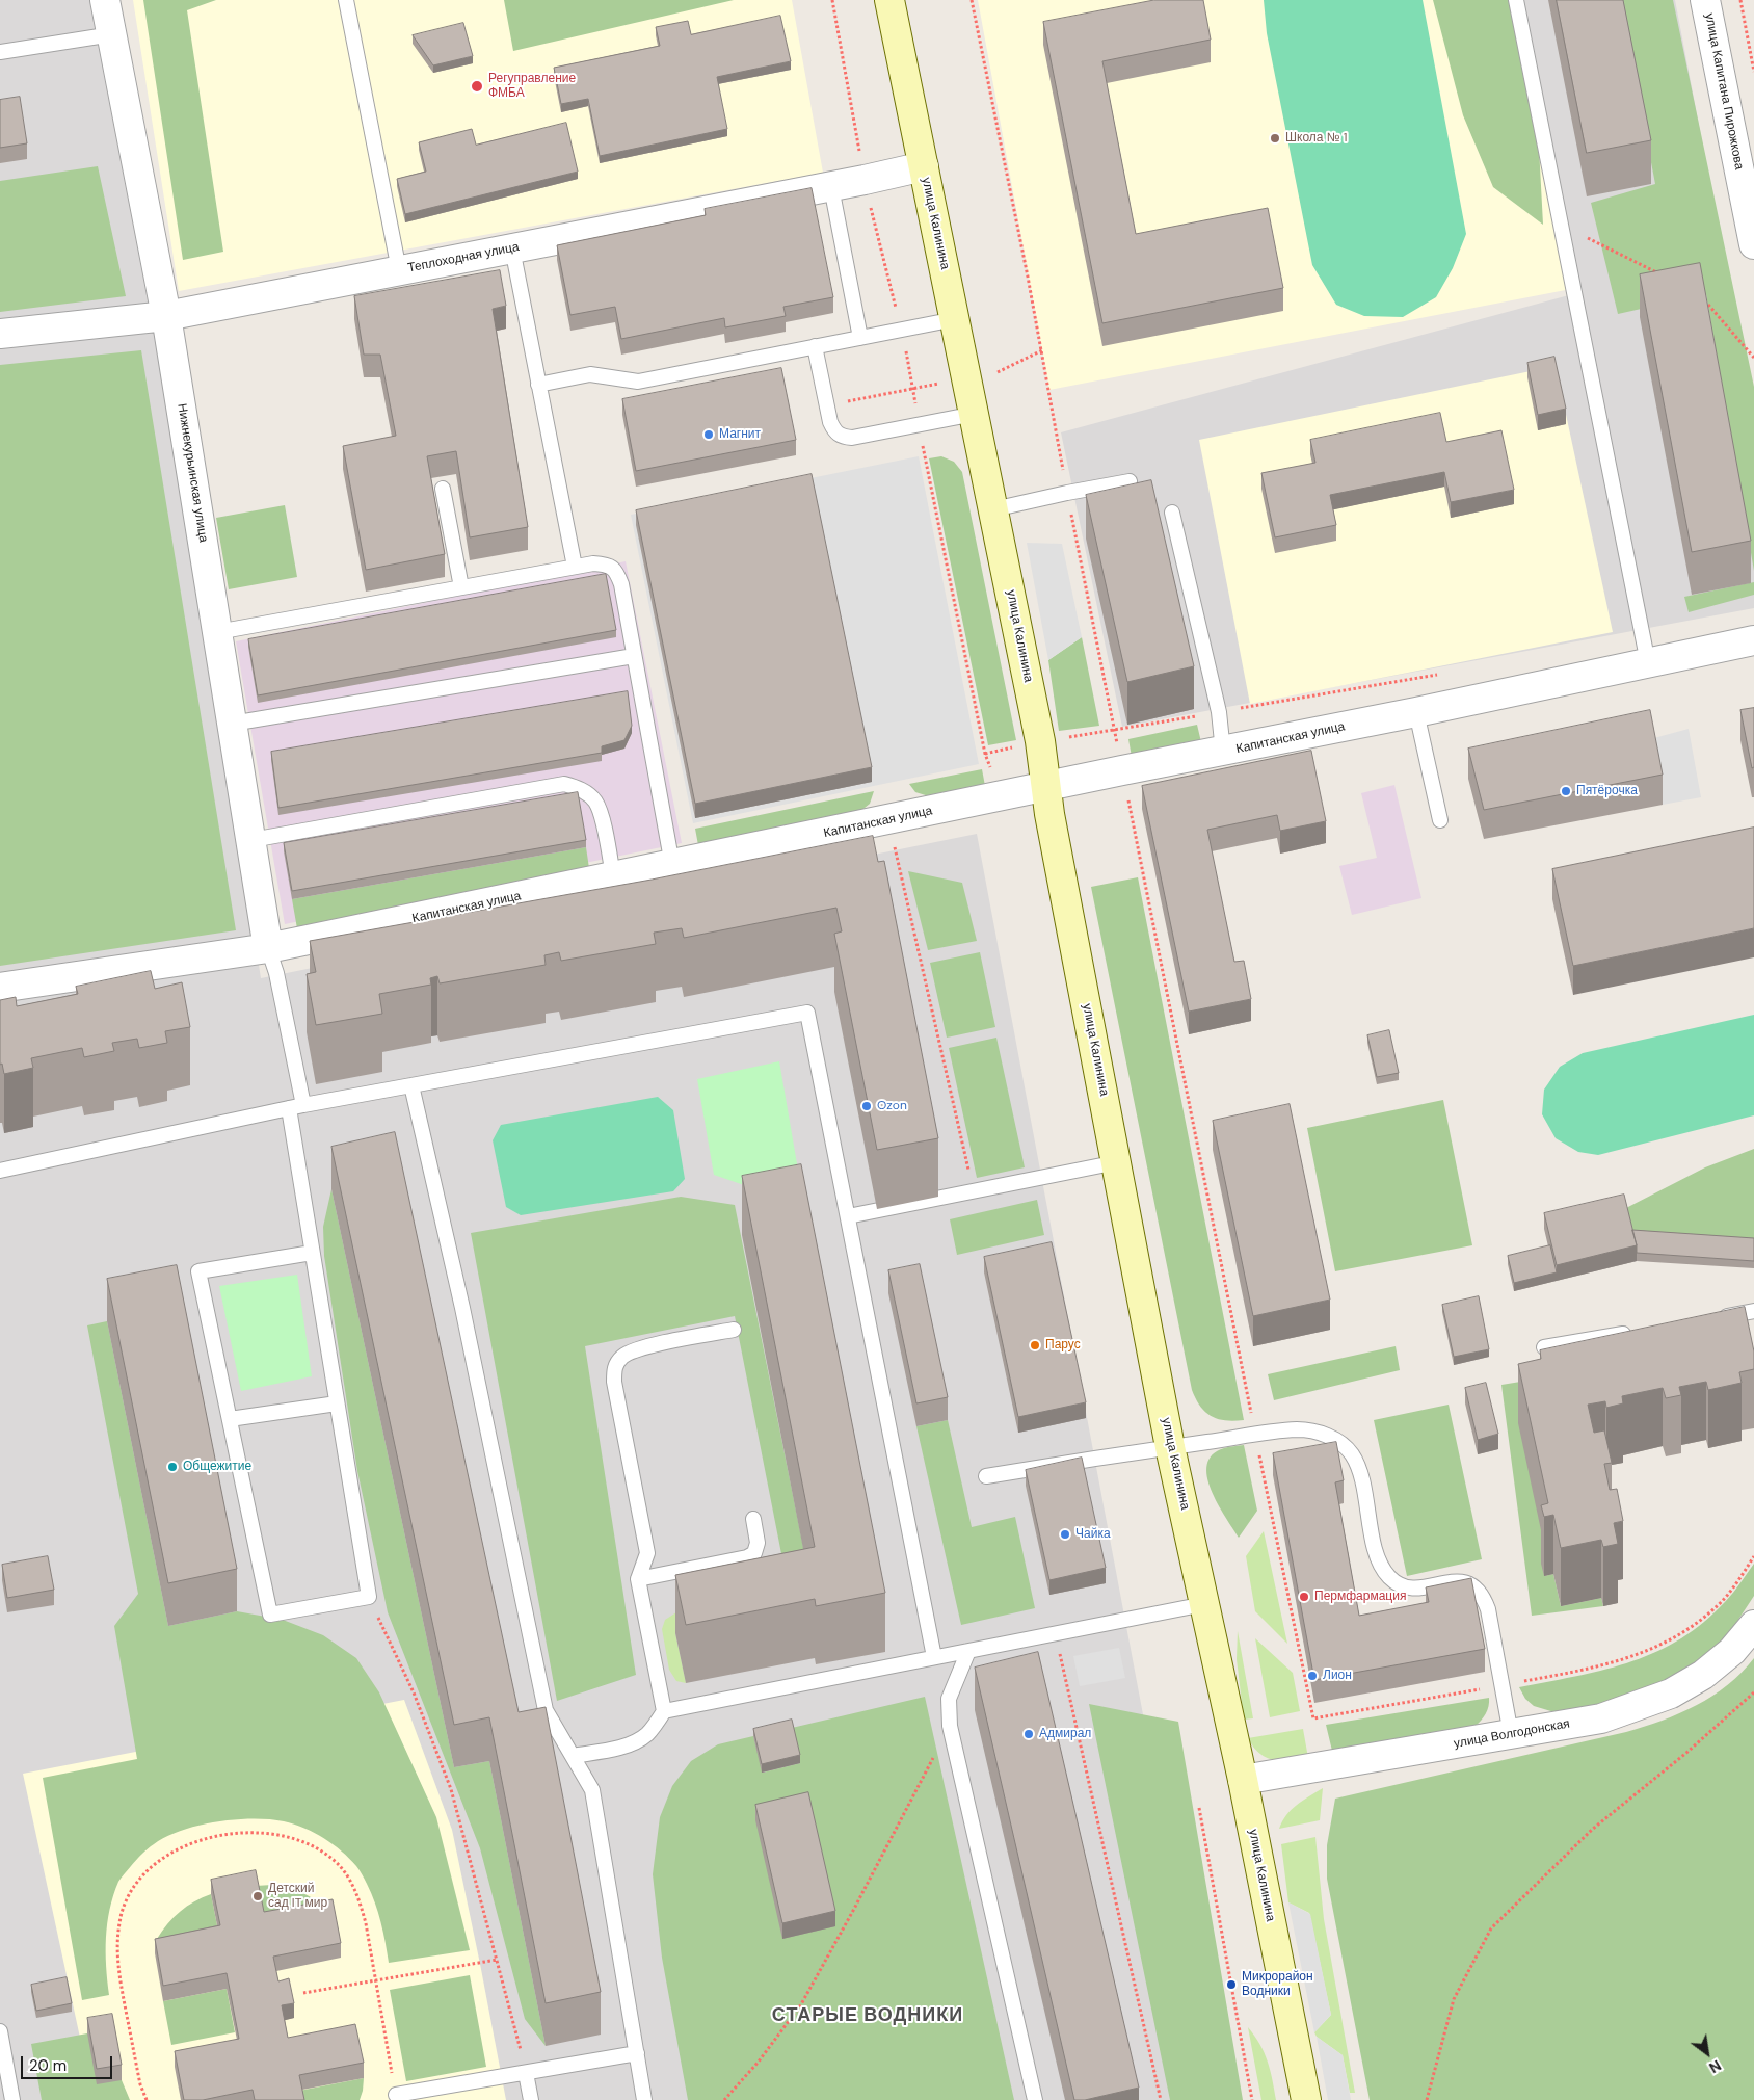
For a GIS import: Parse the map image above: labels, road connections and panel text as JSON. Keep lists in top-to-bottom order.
{
  "streets": {
    "main road": ["улица Калинина"],
    "street": [
      "улица Капитана Пирожкова",
      "Теплоходная улица",
      "Нижнекурьинская улица",
      "Капитанская улица",
      "улица Волгодонская"
    ]
  },
  "crossings": [
    ["улица Калинина", "Теплоходная улица"],
    ["улица Калинина", "Капитанская улица"],
    ["улица Калинина", "улица Волгодонская"],
    ["Теплоходная улица", "Нижнекурьинская улица"],
    ["Нижнекурьинская улица", "Капитанская улица"]
  ],
  "districts": ["СТАРЫЕ ВОДНИКИ"],
  "places": [
    "Регуправление ФМБА",
    "Школа № 1",
    "Магнит",
    "Пятёрочка",
    "Ozon",
    "Парус",
    "Общежитие",
    "Чайка",
    "Пермфармация",
    "Лион",
    "Адмирал",
    "Детский сад IT мир",
    "Микрорайон Водники"
  ],
  "scale_bar": "20 m",
  "north": "bottom right"
}
